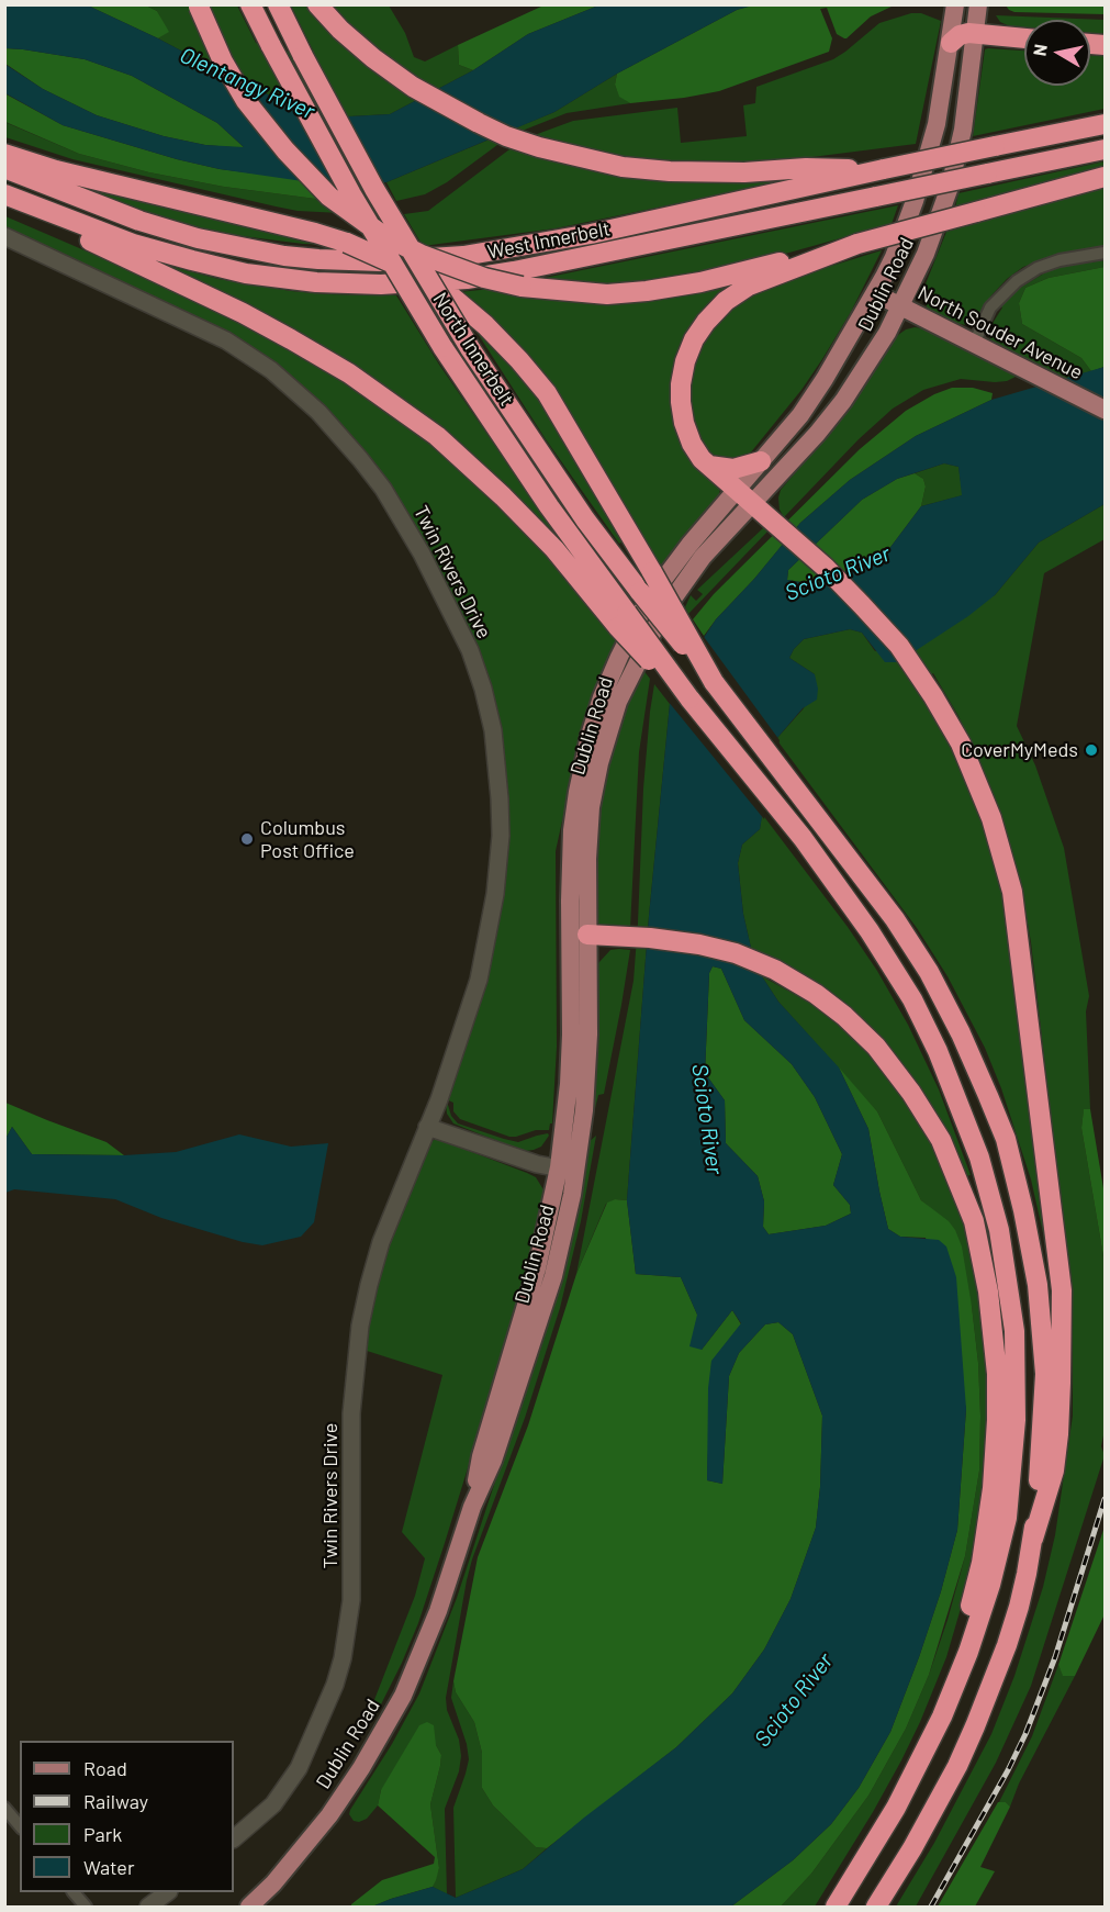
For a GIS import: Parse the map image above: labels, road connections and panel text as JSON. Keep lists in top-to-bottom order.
{
  "streets": {
    "highway": ["West Innerbelt", "North Innerbelt"],
    "main road": ["Dublin Road", "North Souder Avenue", "Twin Rivers Drive"]
  },
  "crossings": [
    ["Dublin Road", "North Souder Avenue"]
  ],
  "water": ["Olentangy River", "Scioto River"],
  "places": ["CoverMyMeds", "Columbus Post Office"],
  "legend": [
    "Road",
    "Railway",
    "Park",
    "Water"
  ],
  "north": "left"
}
